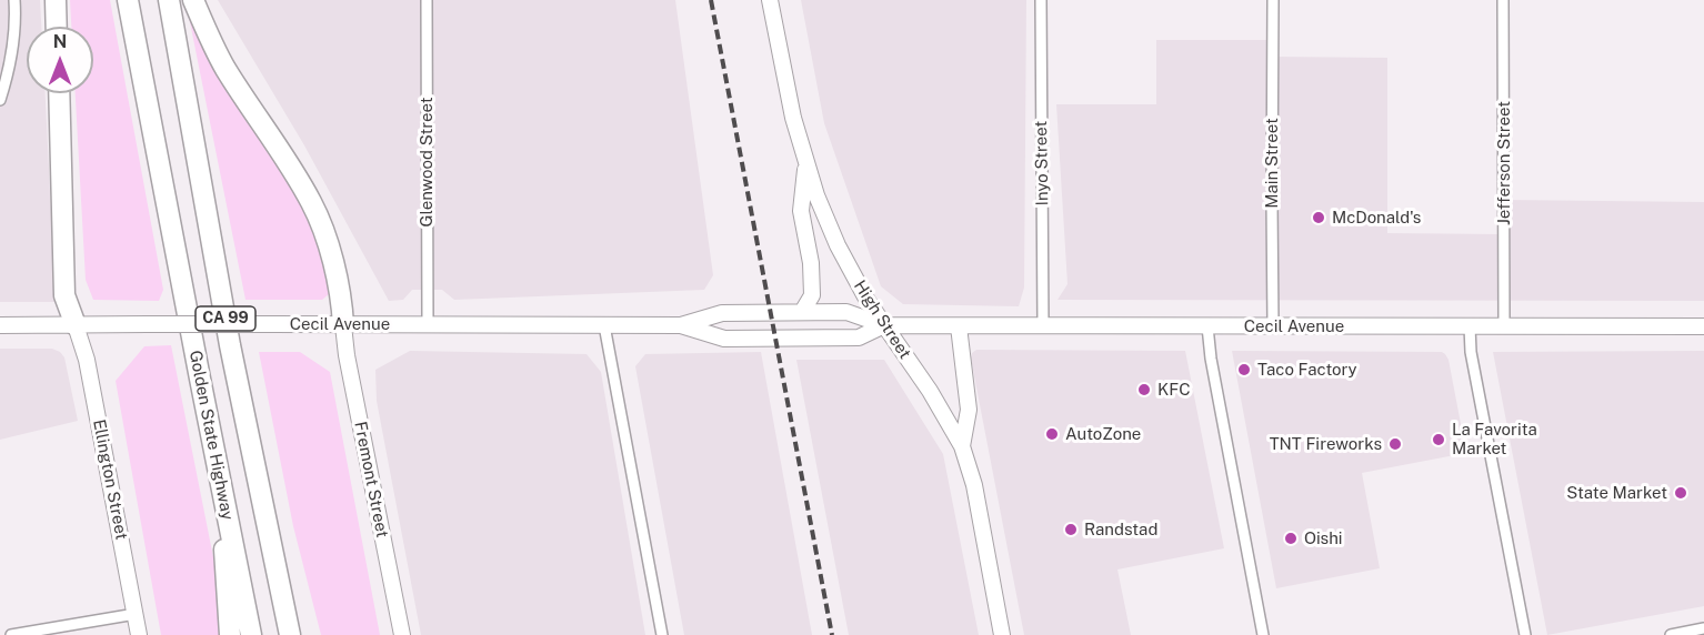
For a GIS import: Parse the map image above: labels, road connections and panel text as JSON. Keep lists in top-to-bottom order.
{
  "streets": {
    "highway": ["CA 99", "Golden State Highway"],
    "main road": [
      "High Street",
      "Cecil Avenue",
      "Ellington Street",
      "Fremont Street"
    ],
    "street": [
      "Glenwood Street",
      "Inyo Street",
      "Main Street",
      "Jefferson Street"
    ]
  },
  "crossings": [
    ["Glenwood Street", "Cecil Avenue"],
    ["Inyo Street", "Cecil Avenue"],
    ["Main Street", "Cecil Avenue"],
    ["Jefferson Street", "Cecil Avenue"],
    ["High Street", "Cecil Avenue"],
    ["Cecil Avenue", "Ellington Street"],
    ["Cecil Avenue", "Fremont Street"]
  ],
  "places": [
    "McDonald's",
    "Taco Factory",
    "KFC",
    "AutoZone",
    "La Favorita Market",
    "TNT Fireworks",
    "State Market",
    "Randstad",
    "Oishi"
  ],
  "north": "top"
}
